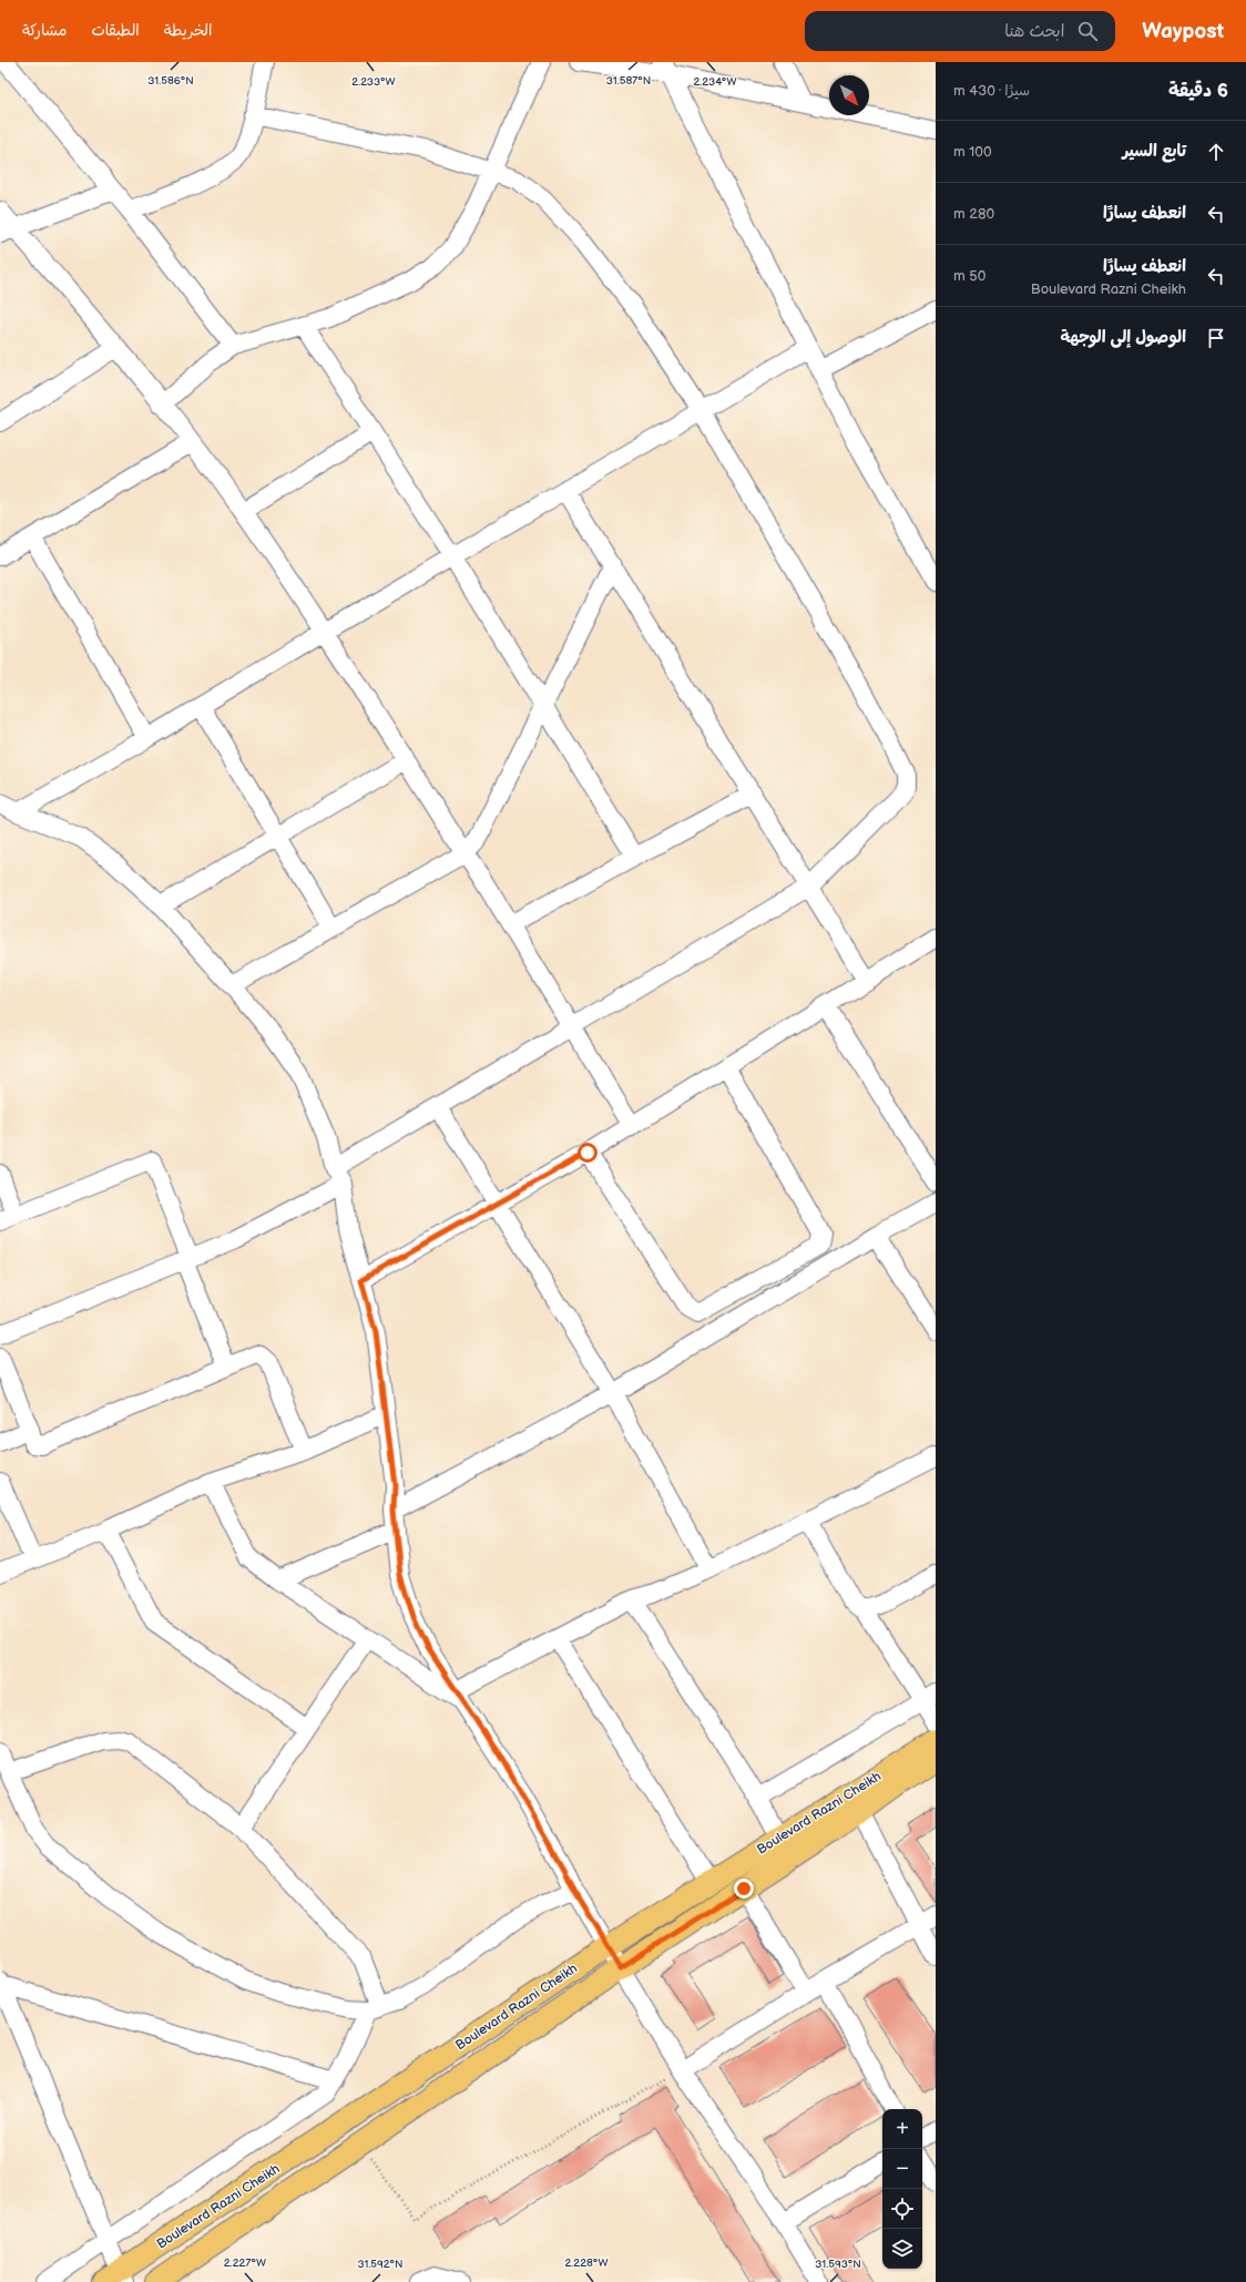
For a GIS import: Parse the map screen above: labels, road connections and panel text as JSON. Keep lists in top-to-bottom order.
{
  "streets": {
    "main road": ["Boulevard Razni Cheikh"]
  },
  "north": "bottom right",
  "page": {
    "header": "Waypost",
    "search": "ابحث هنا",
    "nav": ["الخريطة", "الطبقات", "مشاركة"],
    "heading": ["6 دقيقة", "سيرًا · 430 m"],
    "list": [
      ["تابع السير", "100 m"],
      ["انعطف يسارًا", "280 m"],
      ["انعطف يسارًا", "Boulevard Razni Cheikh", "50 m"],
      "الوصول إلى الوجهة"
    ],
    "map_buttons": ["+", "−"]
  },
  "coordinates": [
    "31.586°N",
    "31.587°N",
    "2.233°W",
    "2.234°W",
    "2.227°W",
    "2.228°W",
    "31.592°N",
    "31.593°N"
  ]
}
